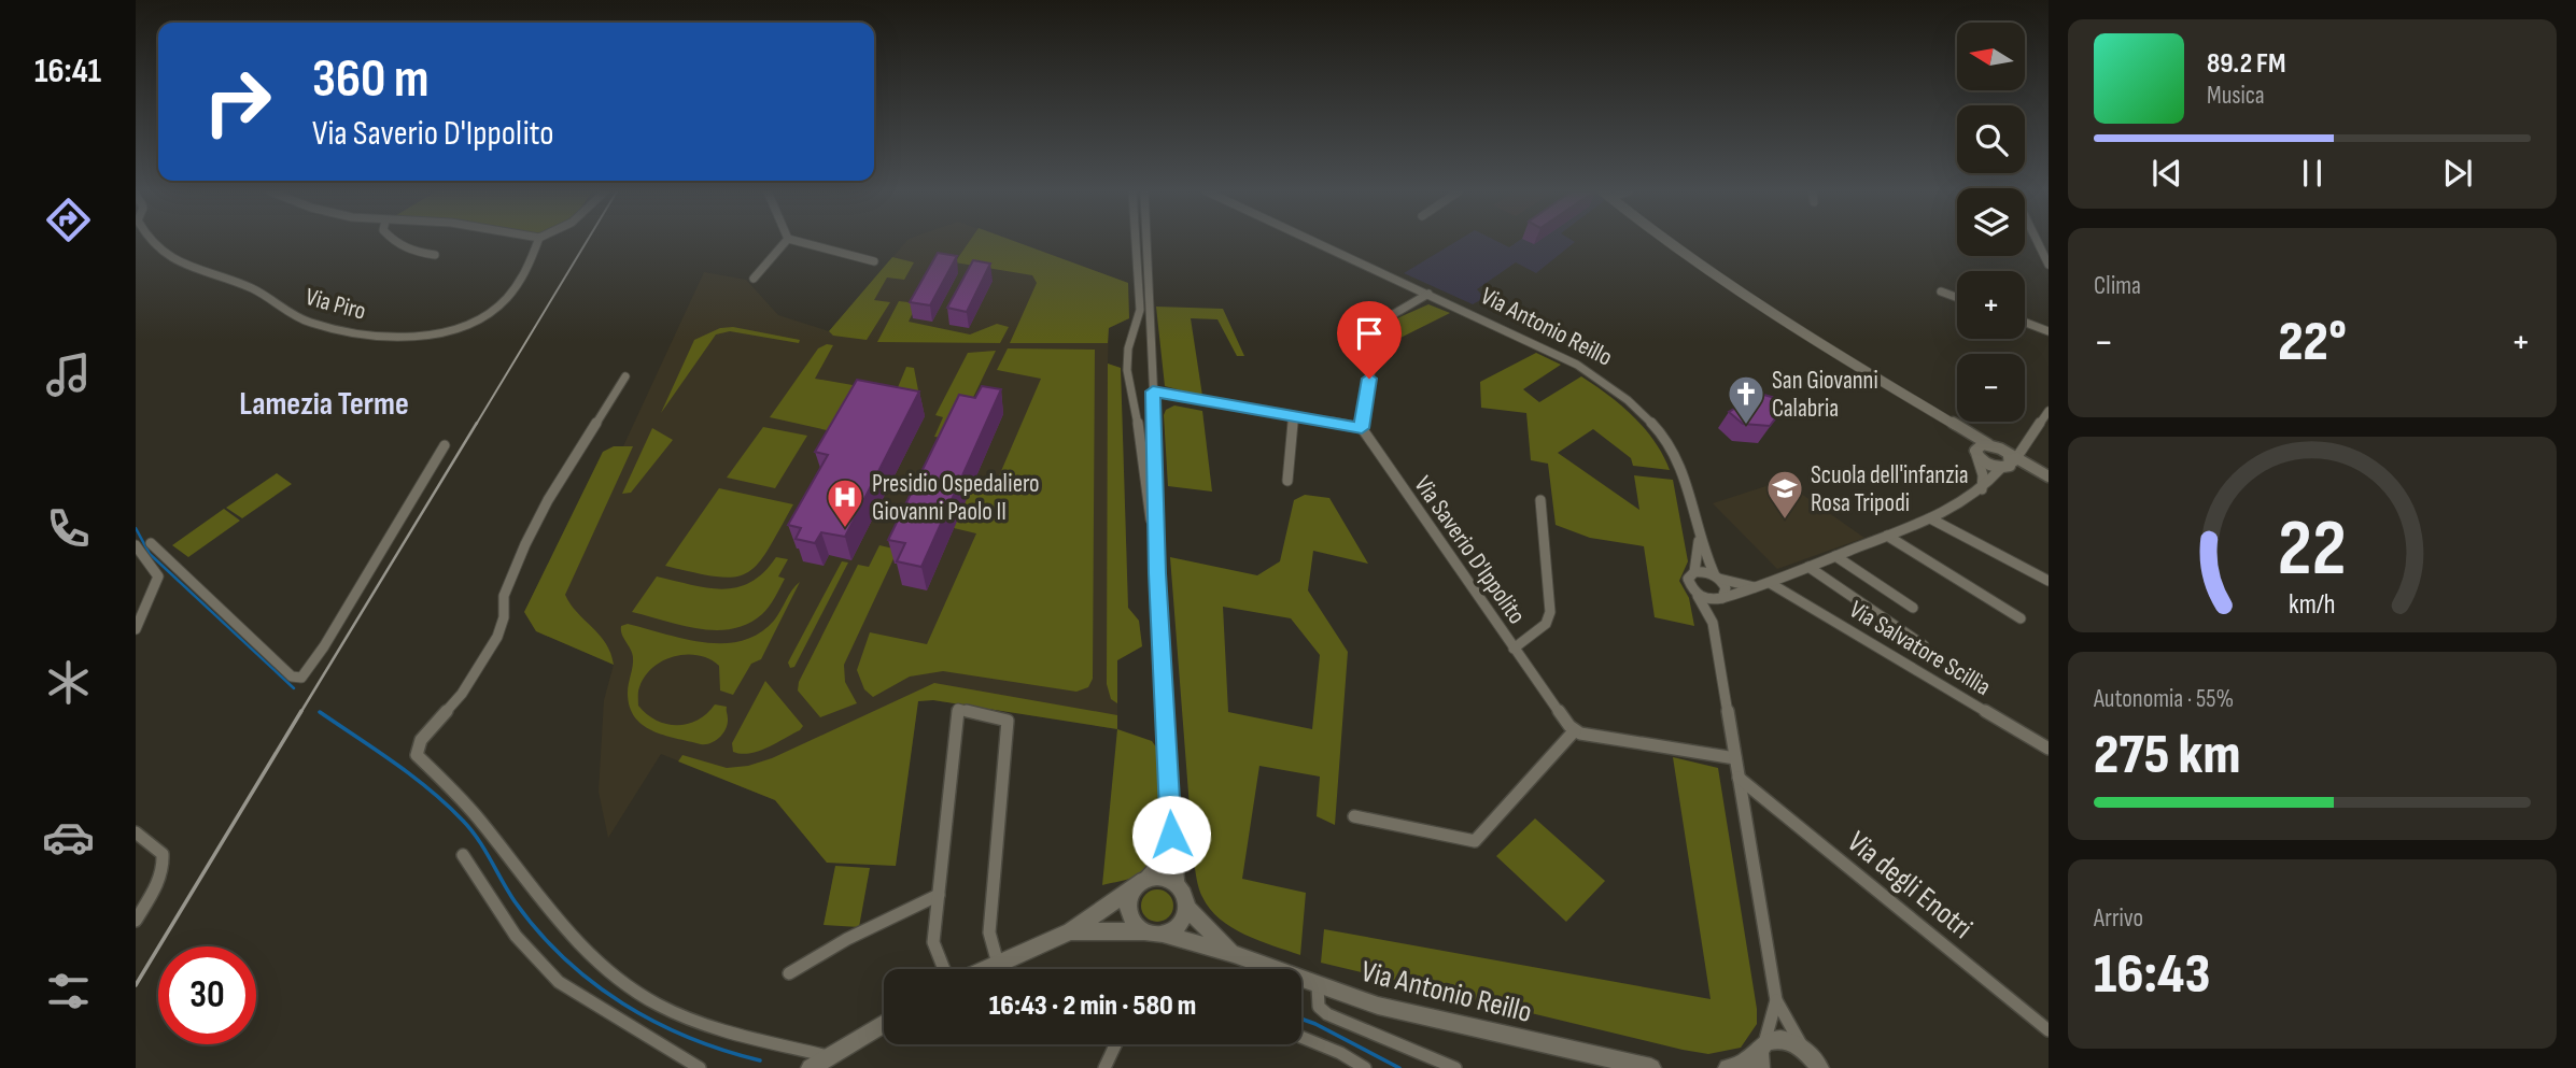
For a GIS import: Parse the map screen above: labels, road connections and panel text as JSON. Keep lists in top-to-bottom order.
{
  "streets": {
    "main road": ["Via Antonio Reillo"],
    "street": [
      "Via Piro",
      "Via Saverio D'Ippolito",
      "Via Salvatore Scillìa",
      "Via degli Enotri"
    ]
  },
  "districts": ["Lamezia Terme"],
  "places": {
    "church": ["San Giovanni Calabria"],
    "school or university": ["Scuola dell'infanzia Rosa Tripodi"],
    "hospital": ["Presidio Ospedaliero Giovanni Paolo II"]
  },
  "north": "left",
  "page": {
    "tabs": "16:41",
    "map_buttons": ["+", "−"],
    "turn": ["360 m", "Via Saverio D'Ippolito"],
    "song": ["89.2 FM", "Musica"],
    "tile": [
      "Clima",
      ["Autonomia · 55%", "275 km"],
      ["Arrivo", "16:43"]
    ],
    "heat": ["−", "22°", "+"],
    "limit": "30",
    "trip": "16:43 · 2 min · 580 m",
    "gauge": ["22", "km/h"]
  }
}
